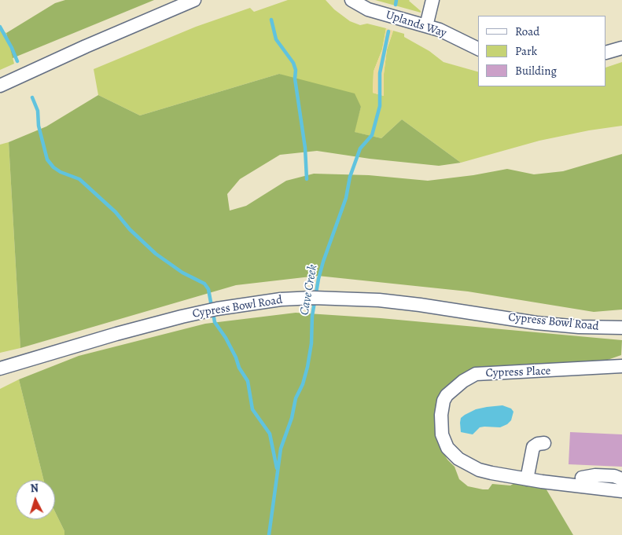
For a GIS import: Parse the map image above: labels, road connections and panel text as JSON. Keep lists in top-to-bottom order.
{
  "streets": {
    "street": ["Uplands Way", "Cypress Bowl Road", "Cypress Place"]
  },
  "water": ["Cave Creek"],
  "legend": ["Road", "Park", "Building"],
  "north": "top"
}
